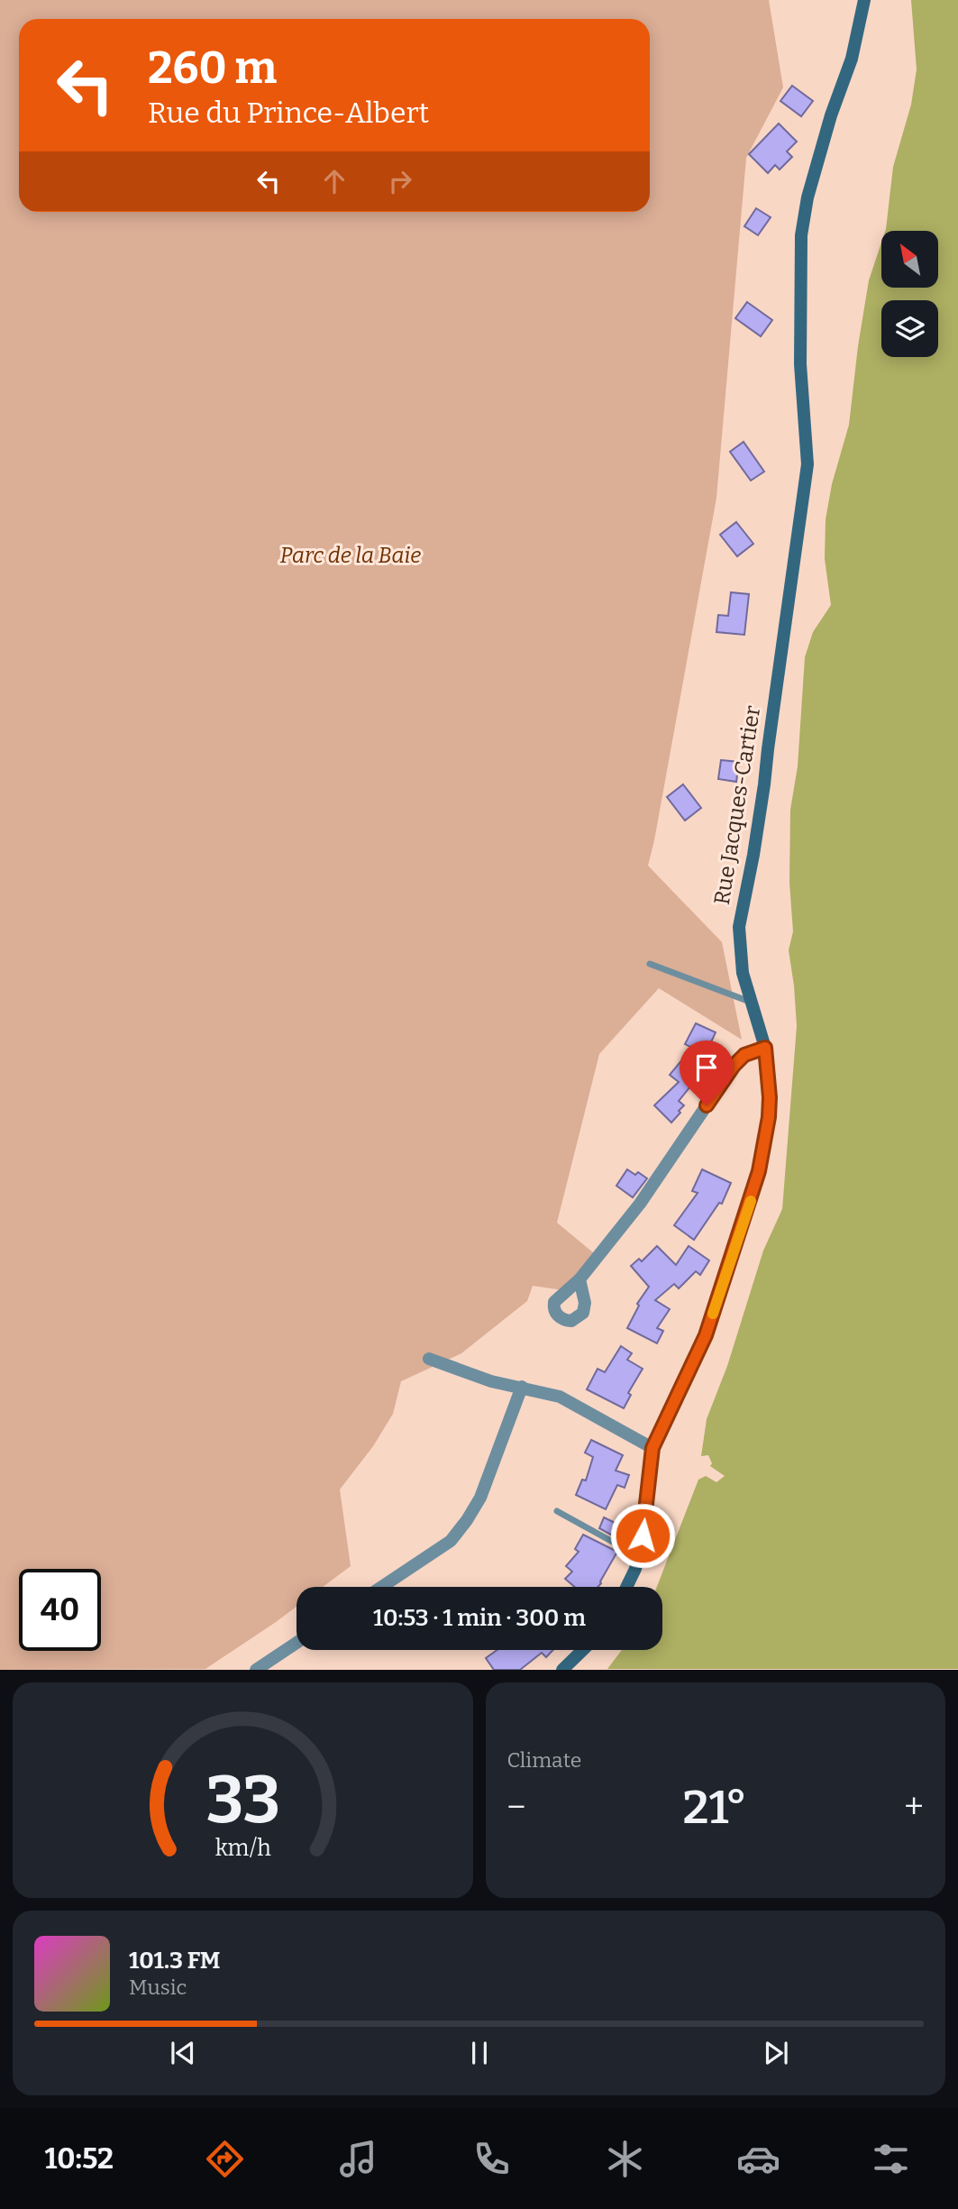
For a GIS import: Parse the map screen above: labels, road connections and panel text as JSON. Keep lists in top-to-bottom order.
{
  "streets": {
    "street": ["Rue Jacques-Cartier"]
  },
  "parks": ["Parc de la Baie"],
  "north": "top left",
  "page": {
    "turn": ["260 m", "Rue du Prince-Albert"],
    "limit": "40",
    "trip": "10:53 · 1 min · 300 m",
    "tile": "Climate",
    "heat": ["−", "21°", "+"],
    "song": ["101.3 FM", "Music"],
    "tabs": "10:52",
    "gauge": ["33", "km/h"]
  }
}
